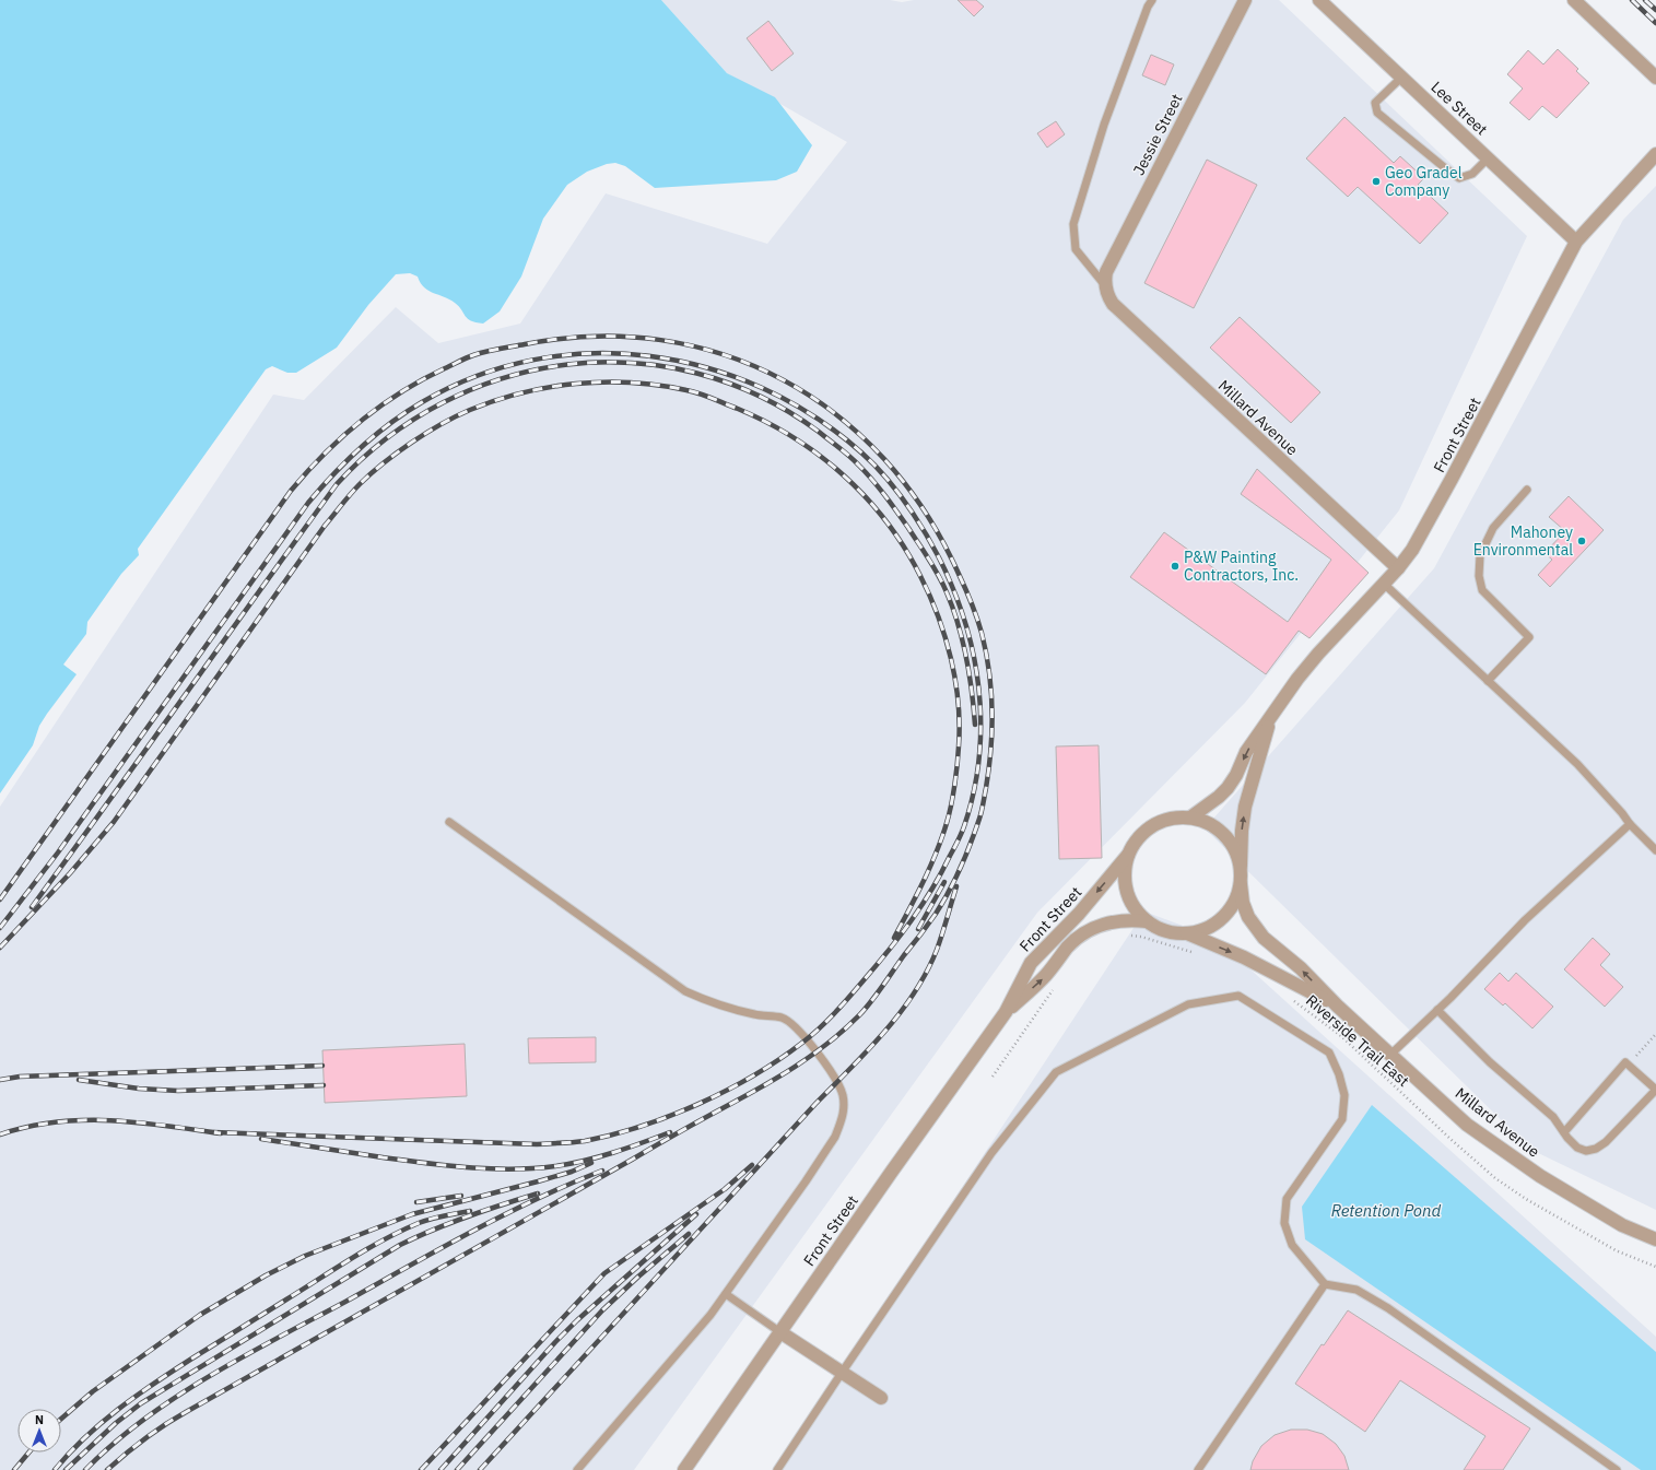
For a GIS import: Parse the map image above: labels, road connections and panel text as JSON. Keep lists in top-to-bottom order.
{
  "streets": {
    "street": [
      "Lee Street",
      "Jessie Street",
      "Millard Avenue",
      "Front Street"
    ],
    "path": ["Riverside Trail East"]
  },
  "crossings": [
    ["Lee Street", "Front Street"],
    ["Jessie Street", "Millard Avenue"],
    ["Millard Avenue", "Front Street"]
  ],
  "water": ["Retention Pond"],
  "places": ["Geo Gradel Company", "Mahoney Environmental", "P&W Painting Contractors, Inc."],
  "north": "top"
}
